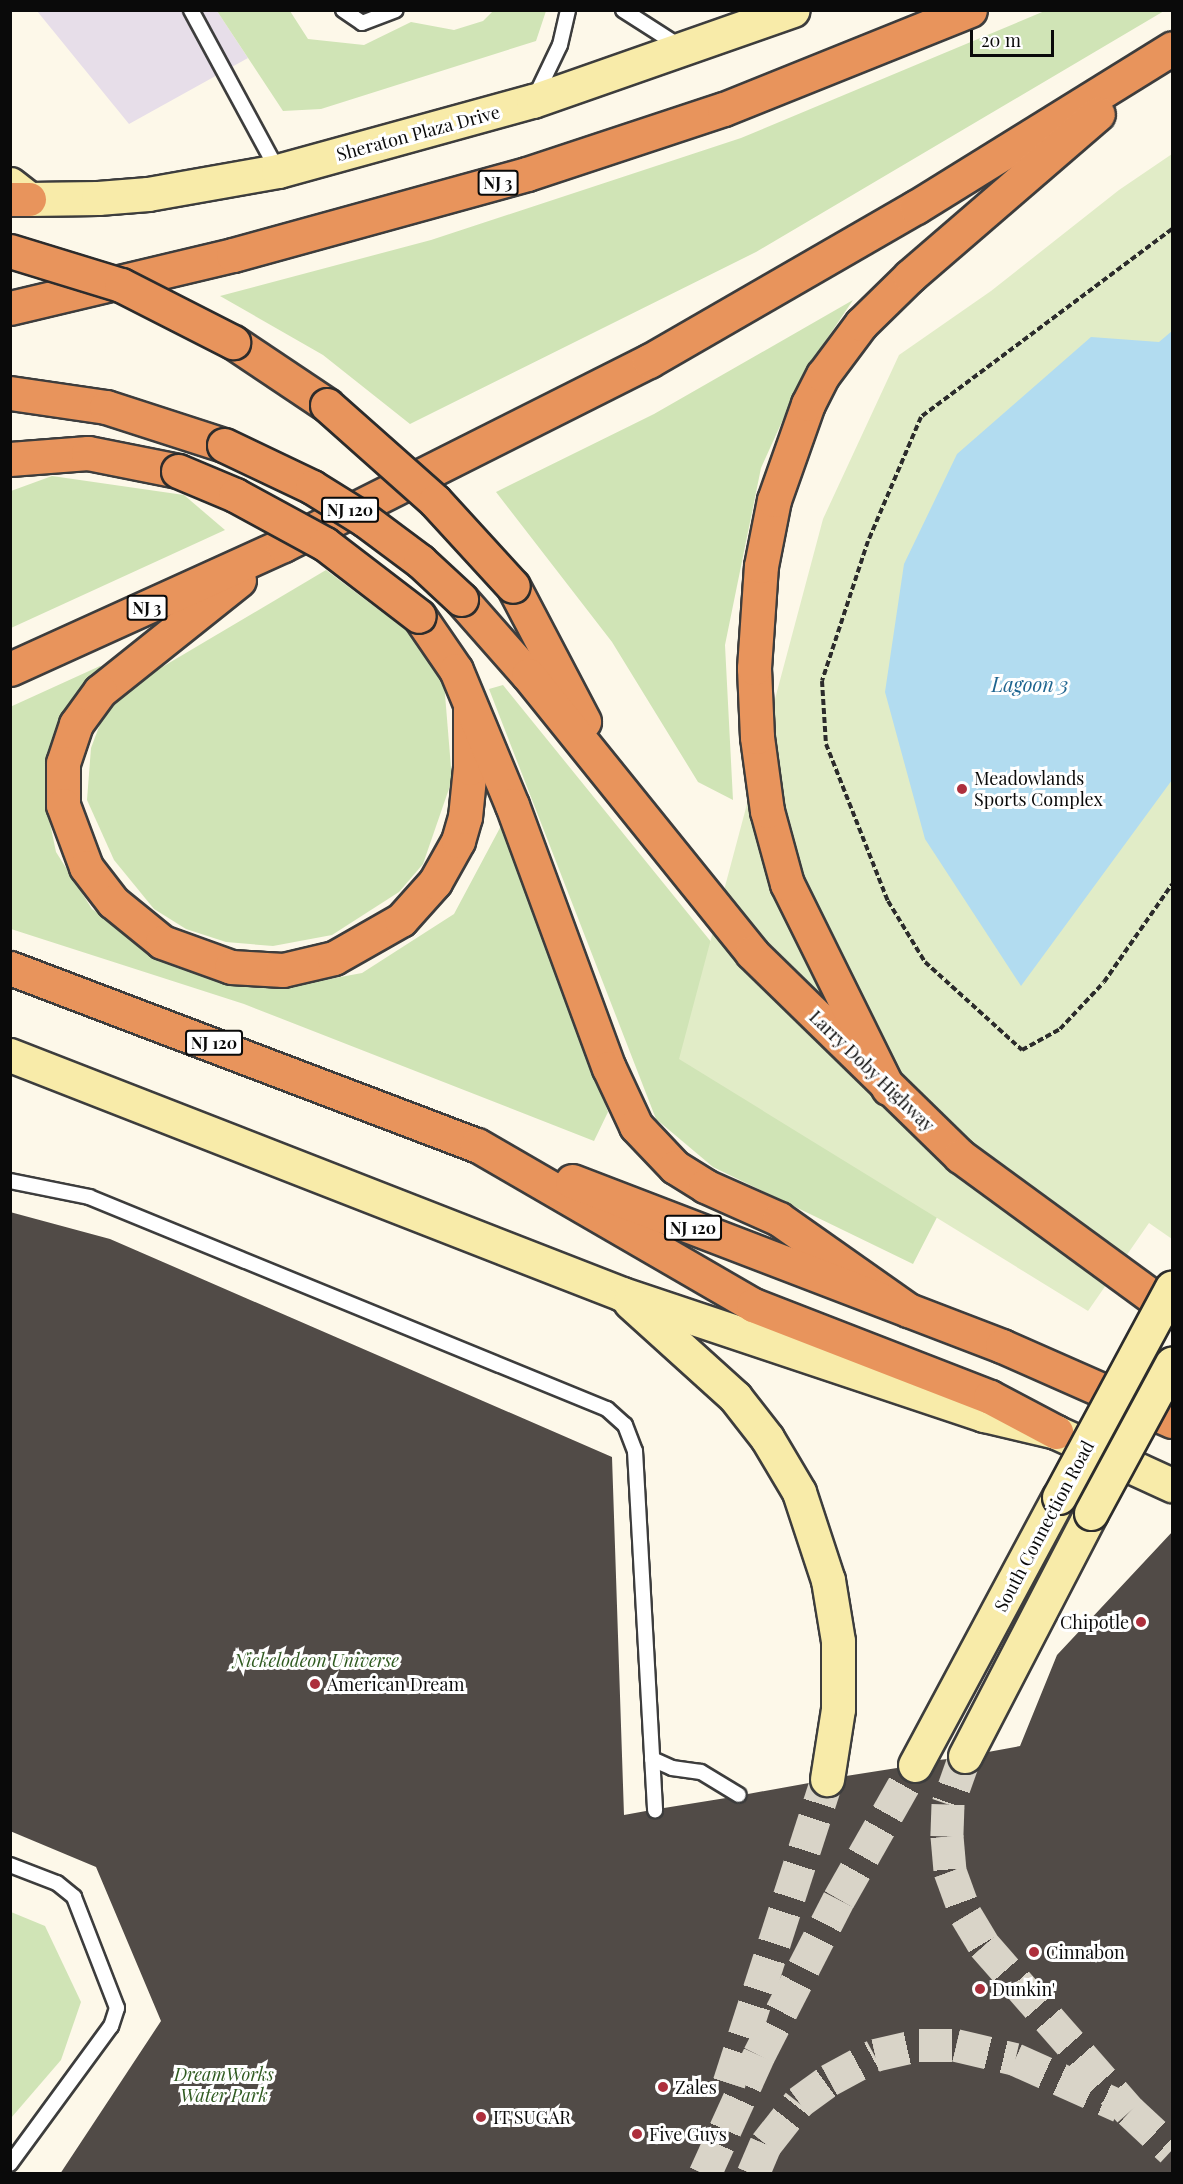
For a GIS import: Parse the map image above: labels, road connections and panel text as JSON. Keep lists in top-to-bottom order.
{
  "streets": {
    "highway": ["NJ 3", "NJ 120", "Larry Doby Highway"],
    "street": ["Sheraton Plaza Drive", "South Connection Road"]
  },
  "crossings": [
    ["NJ 120", "Larry Doby Highway"]
  ],
  "water": ["Lagoon 3"],
  "parks": ["Nickelodeon Universe", "DreamWorks Water Park"],
  "places": [
    "Meadowlands Sports Complex",
    "Chipotle",
    "American Dream",
    "Cinnabon",
    "Dunkin'",
    "Zales",
    "IT'SUGAR",
    "Five Guys"
  ],
  "scale_bar": "20 m"
}
